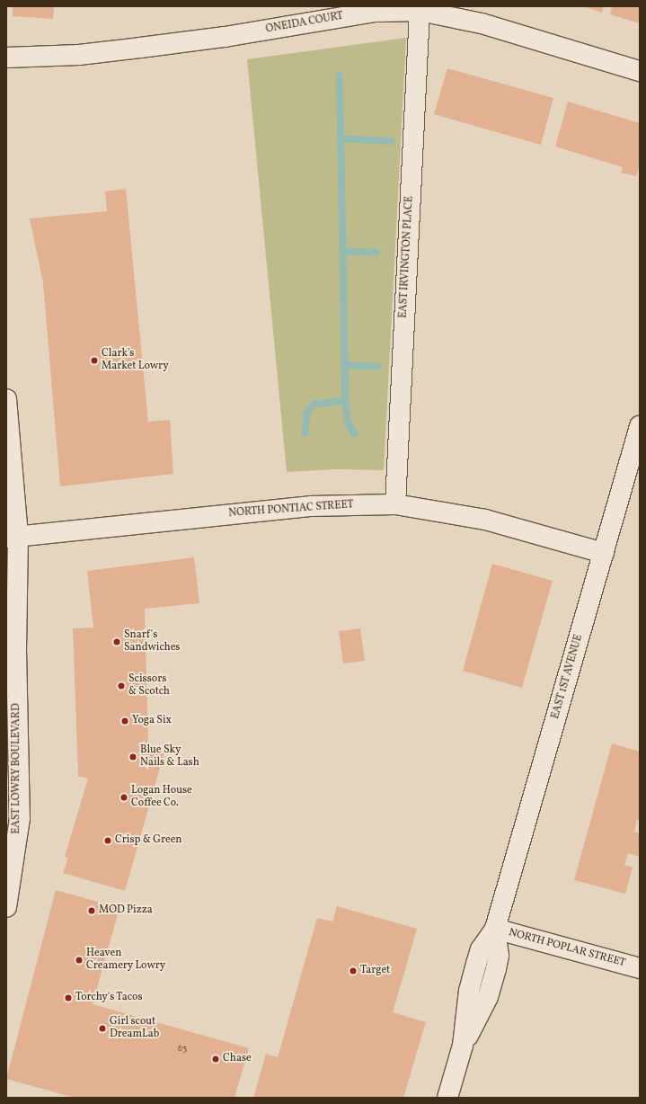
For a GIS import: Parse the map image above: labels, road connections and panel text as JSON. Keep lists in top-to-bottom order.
{
  "streets": {
    "street": [
      "ONEIDA COURT",
      "EAST IRVINGTON PLACE",
      "NORTH PONTIAC STREET",
      "EAST 1ST AVENUE",
      "EAST LOWRY BOULEVARD",
      "NORTH POPLAR STREET"
    ]
  },
  "crossings": [
    ["ONEIDA COURT", "EAST IRVINGTON PLACE"],
    ["EAST IRVINGTON PLACE", "NORTH PONTIAC STREET"],
    ["NORTH PONTIAC STREET", "EAST 1ST AVENUE"],
    ["NORTH PONTIAC STREET", "EAST LOWRY BOULEVARD"],
    ["EAST 1ST AVENUE", "NORTH POPLAR STREET"]
  ],
  "places": [
    "Clark's Market Lowry",
    "Snarf's Sandwiches",
    "Scissors & Scotch",
    "Yoga Six",
    "Blue Sky Nails & Lash",
    "Logan House Coffee Co.",
    "Crisp & Green",
    "MOD Pizza",
    "Heaven Creamery Lowry",
    "Target",
    "Torchy's Tacos",
    "Girl scout DreamLab",
    "Chase"
  ],
  "house_numbers": ["63"]
}
